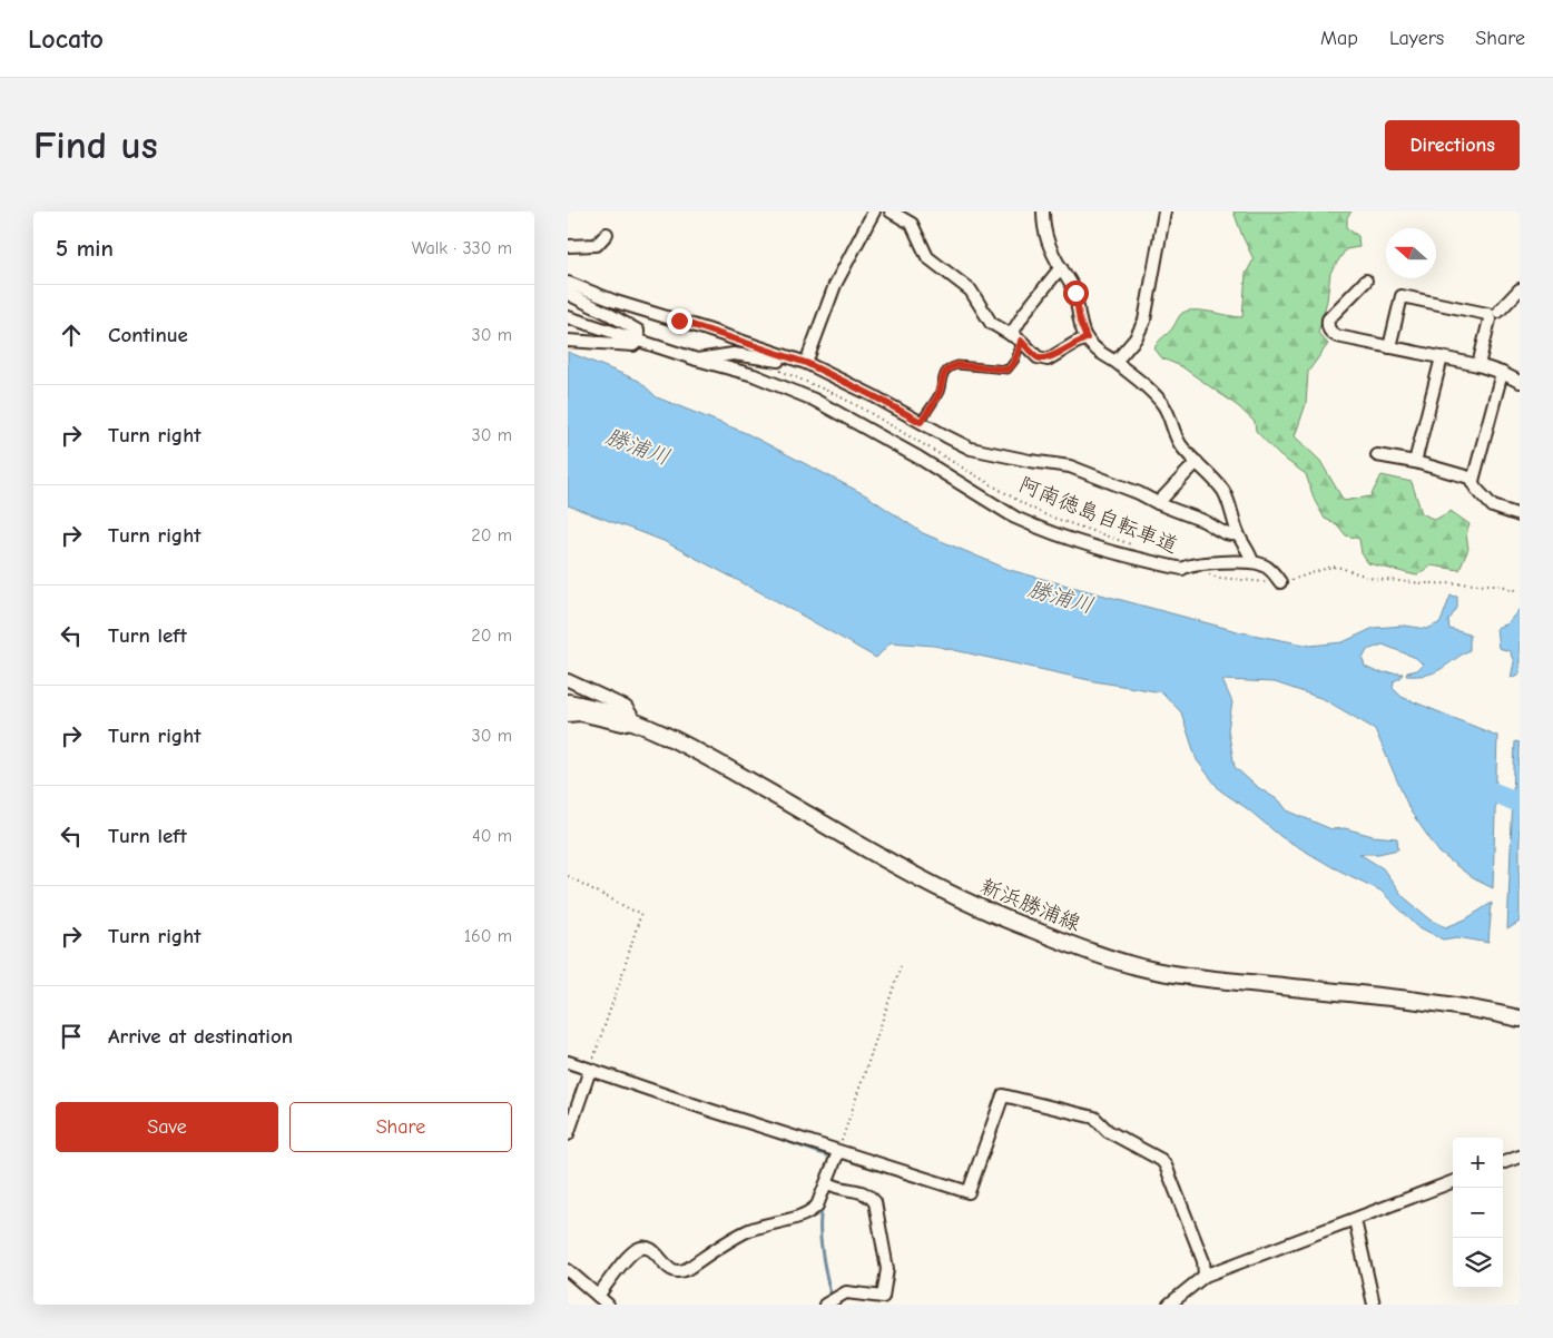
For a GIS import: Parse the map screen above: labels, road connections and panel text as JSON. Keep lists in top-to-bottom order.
{
  "streets": {
    "main road": ["新浜勝浦線"],
    "path": ["阿南徳島自転車道"]
  },
  "water": ["勝浦川"],
  "north": "left",
  "page": {
    "header": "Locato",
    "nav": ["Map", "Layers", "Share"],
    "buttons": [
      "Directions",
      ["Save", "Share"]
    ],
    "title": "Find us",
    "heading": ["5 min", "Walk · 330 m"],
    "list": [
      ["Continue", "30 m"],
      ["Turn right", "30 m"],
      ["Turn right", "20 m"],
      ["Turn left", "20 m"],
      ["Turn right", "30 m"],
      ["Turn left", "40 m"],
      ["Turn right", "160 m"],
      "Arrive at destination"
    ],
    "map_buttons": ["+", "−"]
  }
}
